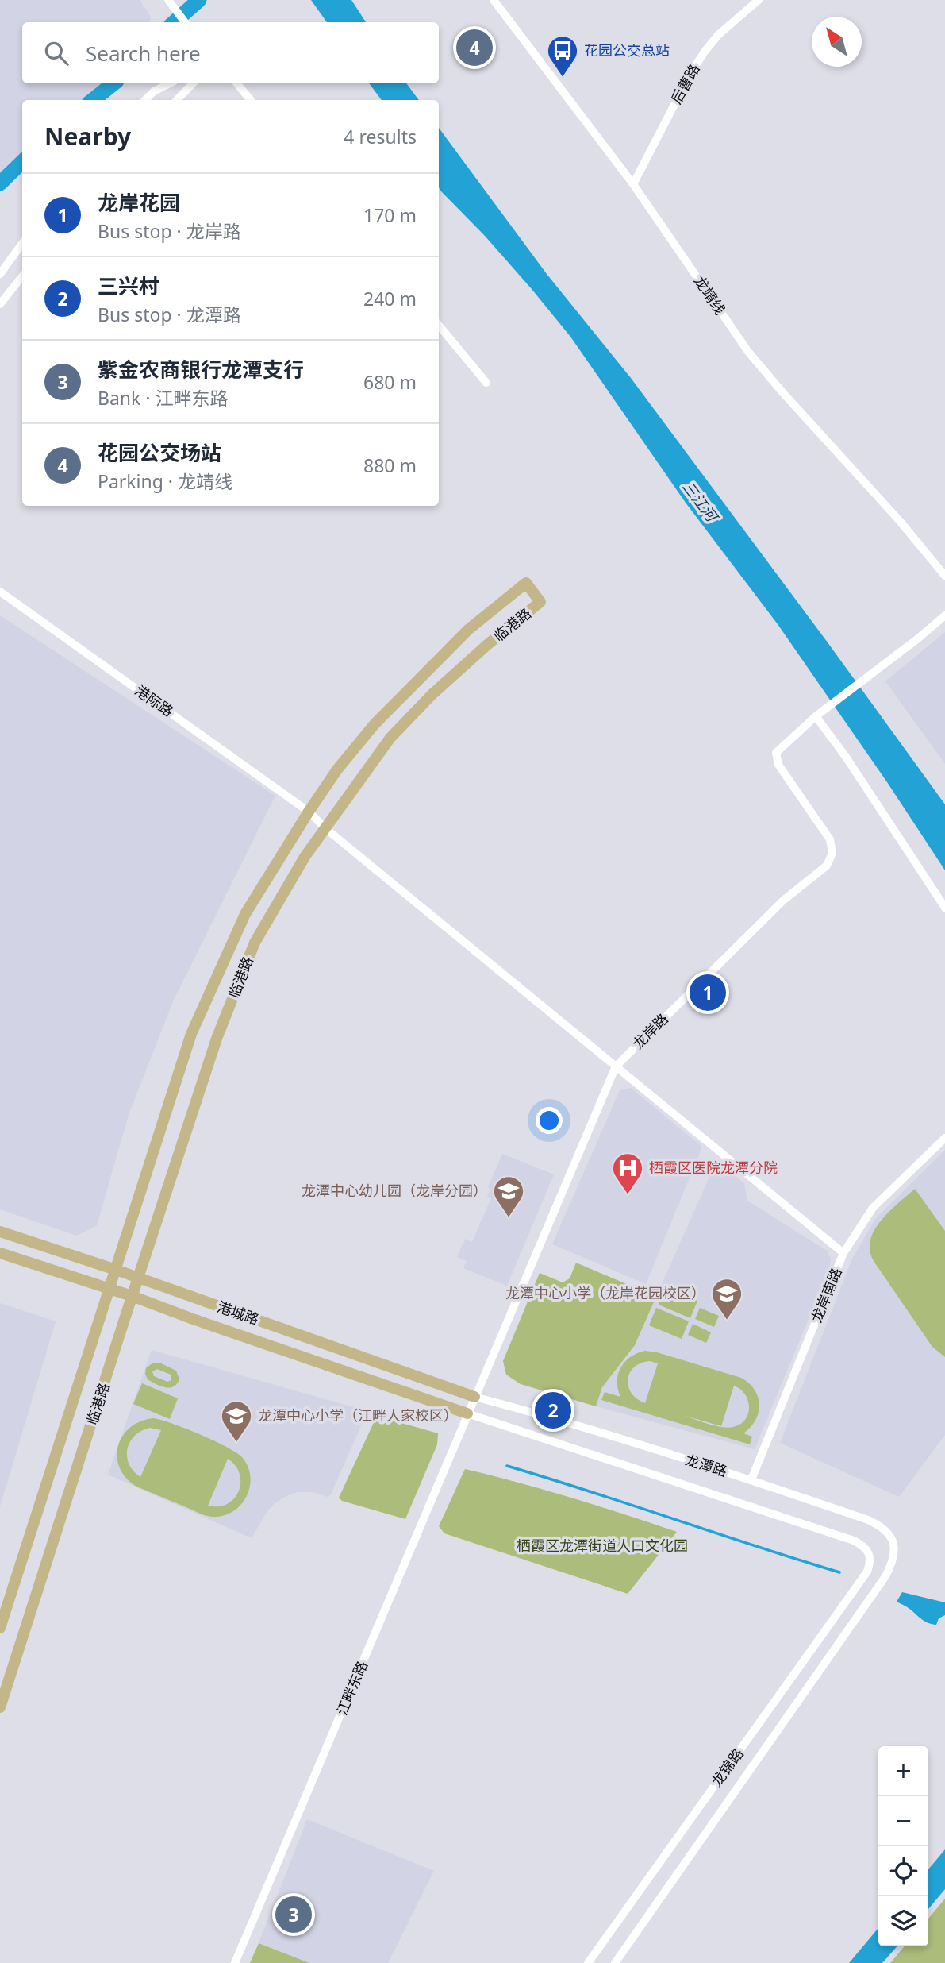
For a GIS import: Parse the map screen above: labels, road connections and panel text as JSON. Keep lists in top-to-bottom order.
{
  "streets": {
    "main road": ["临港路", "港城路"],
    "street": [
      "后曹路",
      "龙靖线",
      "港际路",
      "龙岸路",
      "龙岸南路",
      "龙潭路",
      "江畔东路",
      "龙锦路"
    ]
  },
  "crossings": [
    ["后曹路", "龙靖线"],
    ["临港路", "港际路"],
    ["临港路", "港城路"],
    ["港际路", "龙岸路"],
    ["港际路", "龙岸南路"],
    ["龙岸路", "港城路"],
    ["龙岸路", "龙潭路"],
    ["龙岸路", "江畔东路"],
    ["龙岸南路", "龙潭路"],
    ["港城路", "龙潭路"],
    ["港城路", "江畔东路"],
    ["龙潭路", "江畔东路"],
    ["龙潭路", "龙锦路"]
  ],
  "water": ["三江河"],
  "parks": ["栖霞区龙潭街道人口文化园"],
  "places": {
    "bus stop": ["花园公交总站"],
    "hospital": ["栖霞区医院龙潭分院"],
    "school or university": ["龙潭中心幼儿园（龙岸分园）", "龙潭中心小学（龙岸花园校区）", "龙潭中心小学（江畔人家校区）"]
  },
  "north": "top left",
  "page": {
    "search": "Search here",
    "pins": [
      "4",
      "1",
      "2",
      "3"
    ],
    "heading": ["Nearby", "4 results"],
    "list": [
      {
        "mark": "1",
        "name": "龙岸花园",
        "note": "Bus stop · 龙岸路",
        "value": "170 m"
      },
      {
        "mark": "2",
        "name": "三兴村",
        "note": "Bus stop · 龙潭路",
        "value": "240 m"
      },
      {
        "mark": "3",
        "name": "紫金农商银行龙潭支行",
        "note": "Bank · 江畔东路",
        "value": "680 m"
      },
      {
        "mark": "4",
        "name": "花园公交场站",
        "note": "Parking · 龙靖线",
        "value": "880 m"
      }
    ],
    "map_buttons": ["+", "−"]
  }
}
